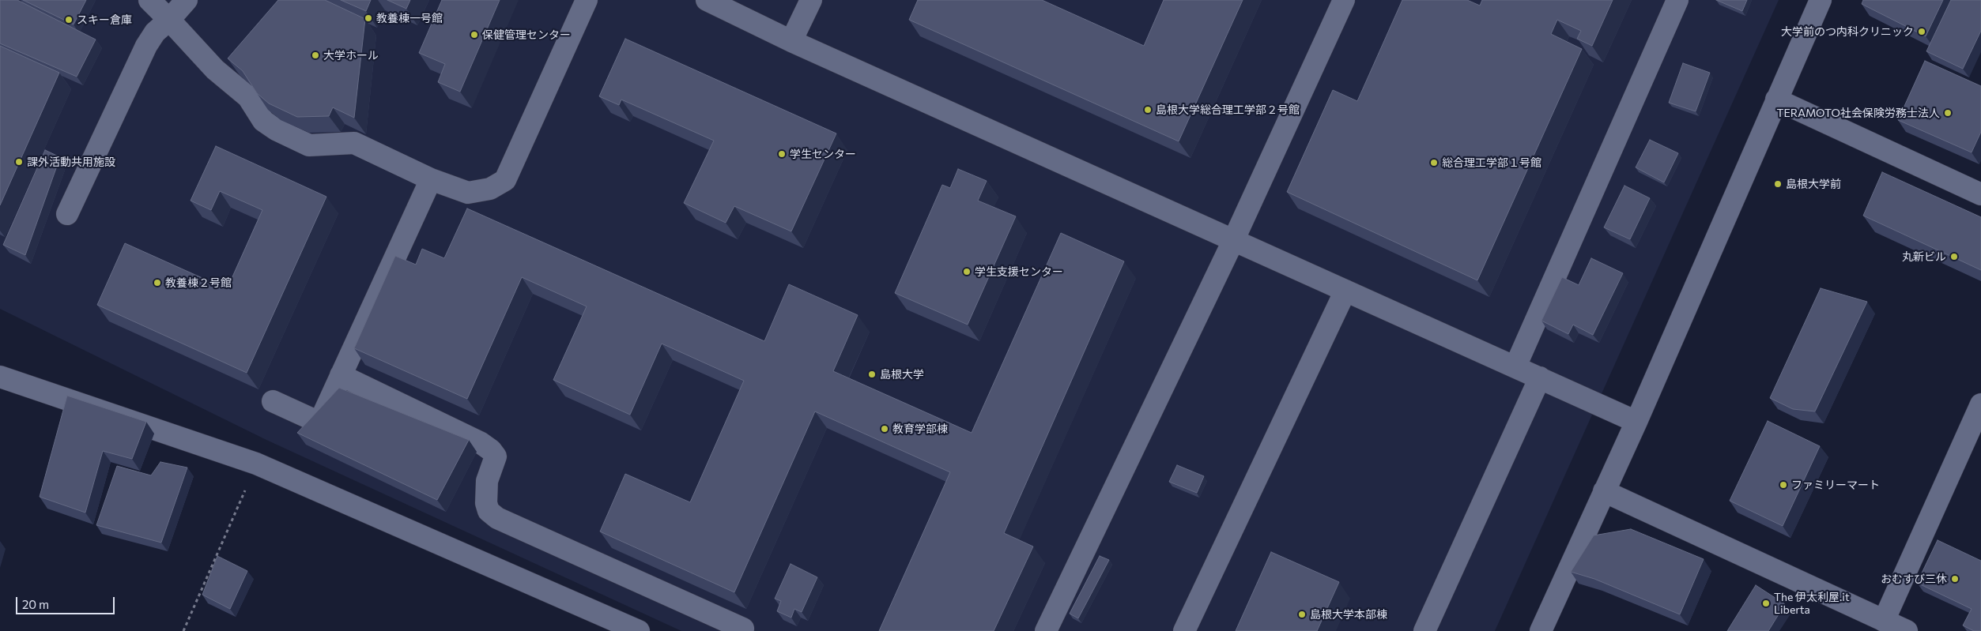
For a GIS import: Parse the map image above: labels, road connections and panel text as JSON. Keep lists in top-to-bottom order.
{
  "places": [
    "教養棟一号館",
    "スキー倉庫",
    "大学前のつ内科クリニック",
    "保健管理センター",
    "大学ホール",
    "島根大学総合理工学部２号館",
    "TERAMOTO社会保険労務士法人",
    "学生センター",
    "課外活動共用施設",
    "総合理工学部１号館",
    "島根大学前",
    "丸新ビル",
    "学生支援センター",
    "教養棟２号館",
    "島根大学",
    "教育学部棟",
    "ファミリーマート",
    "おむすび三休",
    "The 伊太利屋.it Liberta",
    "島根大学本部棟"
  ],
  "scale_bar": "20 m"
}
